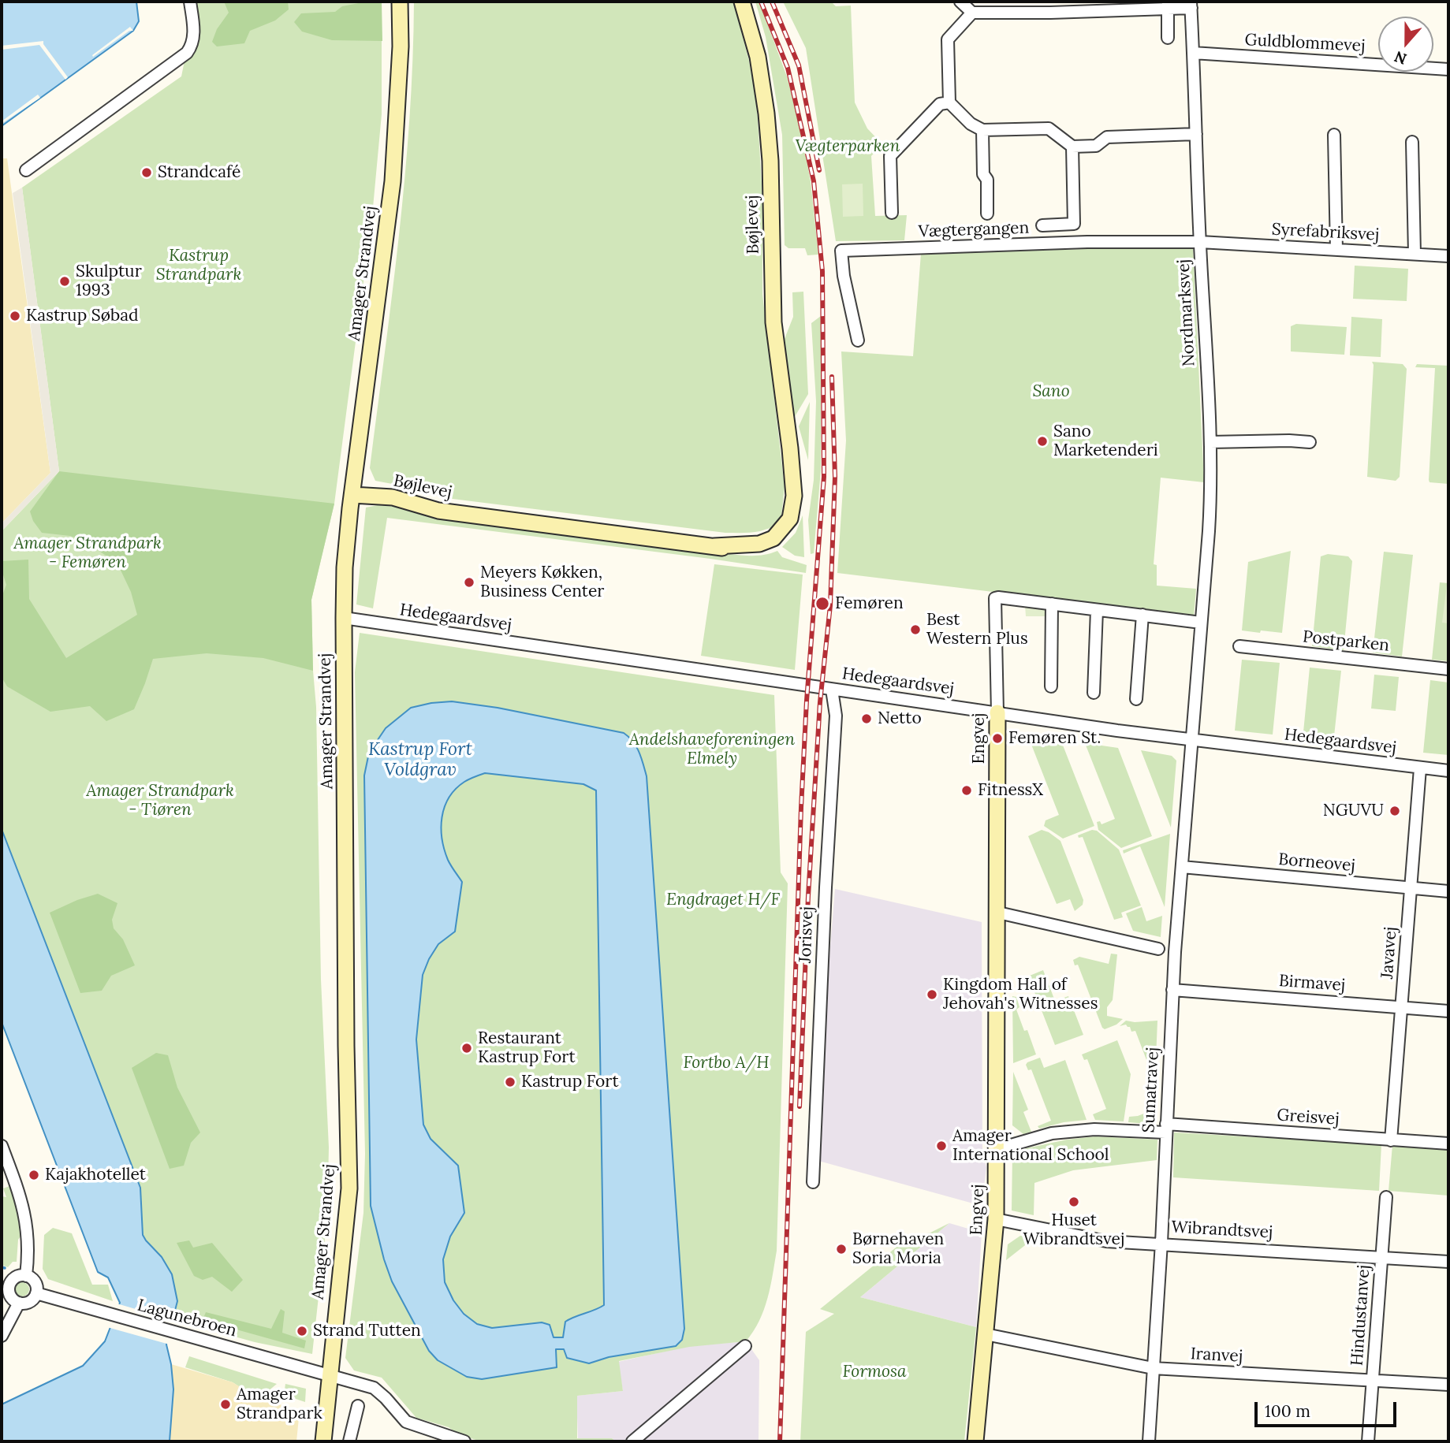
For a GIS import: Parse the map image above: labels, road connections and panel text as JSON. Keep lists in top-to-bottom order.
{
  "streets": {
    "street": [
      "Guldblommevej",
      "Bøjlevej",
      "Vægtergangen",
      "Syrefabriksvej",
      "Amager Strandvej",
      "Nordmarksvej",
      "Hedegaardsvej",
      "Postparken",
      "Engvej",
      "Borneovej",
      "Jorisvej",
      "Javavej",
      "Birmavej",
      "Sumatravej",
      "Greisvej",
      "Wibrandtsvej",
      "Hindustanvej",
      "Lagunebroen",
      "Iranvej"
    ]
  },
  "crossings": [
    ["Guldblommevej", "Nordmarksvej"],
    ["Bøjlevej", "Amager Strandvej"],
    ["Vægtergangen", "Syrefabriksvej"],
    ["Vægtergangen", "Nordmarksvej"],
    ["Syrefabriksvej", "Nordmarksvej"],
    ["Amager Strandvej", "Hedegaardsvej"],
    ["Amager Strandvej", "Lagunebroen"],
    ["Nordmarksvej", "Hedegaardsvej"],
    ["Nordmarksvej", "Sumatravej"],
    ["Hedegaardsvej", "Engvej"],
    ["Hedegaardsvej", "Jorisvej"],
    ["Hedegaardsvej", "Javavej"],
    ["Hedegaardsvej", "Sumatravej"],
    ["Engvej", "Greisvej"],
    ["Engvej", "Wibrandtsvej"],
    ["Engvej", "Iranvej"],
    ["Borneovej", "Javavej"],
    ["Borneovej", "Sumatravej"],
    ["Javavej", "Birmavej"],
    ["Javavej", "Greisvej"],
    ["Birmavej", "Sumatravej"],
    ["Sumatravej", "Greisvej"],
    ["Sumatravej", "Wibrandtsvej"],
    ["Sumatravej", "Iranvej"],
    ["Wibrandtsvej", "Hindustanvej"],
    ["Hindustanvej", "Iranvej"]
  ],
  "water": ["Kastrup Fort Voldgrav"],
  "parks": [
    "Vægterparken",
    "Kastrup Strandpark",
    "Sano",
    "Amager Strandpark - Femøren",
    "Andelshaveforeningen Elmely",
    "Amager Strandpark - Tiøren",
    "Engdraget H/F",
    "Fortbo A/H",
    "Formosa"
  ],
  "places": [
    "Strandcafé",
    "Skulptur 1993",
    "Kastrup Søbad",
    "Sano Marketenderi",
    "Meyers Køkken, Business Center",
    "Femøren",
    "Best Western Plus",
    "Netto",
    "Femøren St.",
    "FitnessX",
    "NGUVU",
    "Kingdom Hall of Jehovah's Witnesses",
    "Restaurant Kastrup Fort",
    "Kastrup Fort",
    "Amager International School",
    "Kajakhotellet",
    "Huset Wibrandtsvej",
    "Børnehaven Soria Moria",
    "Strand Tutten",
    "Amager Strandpark"
  ],
  "scale_bar": "100 m",
  "north": "bottom"
}
